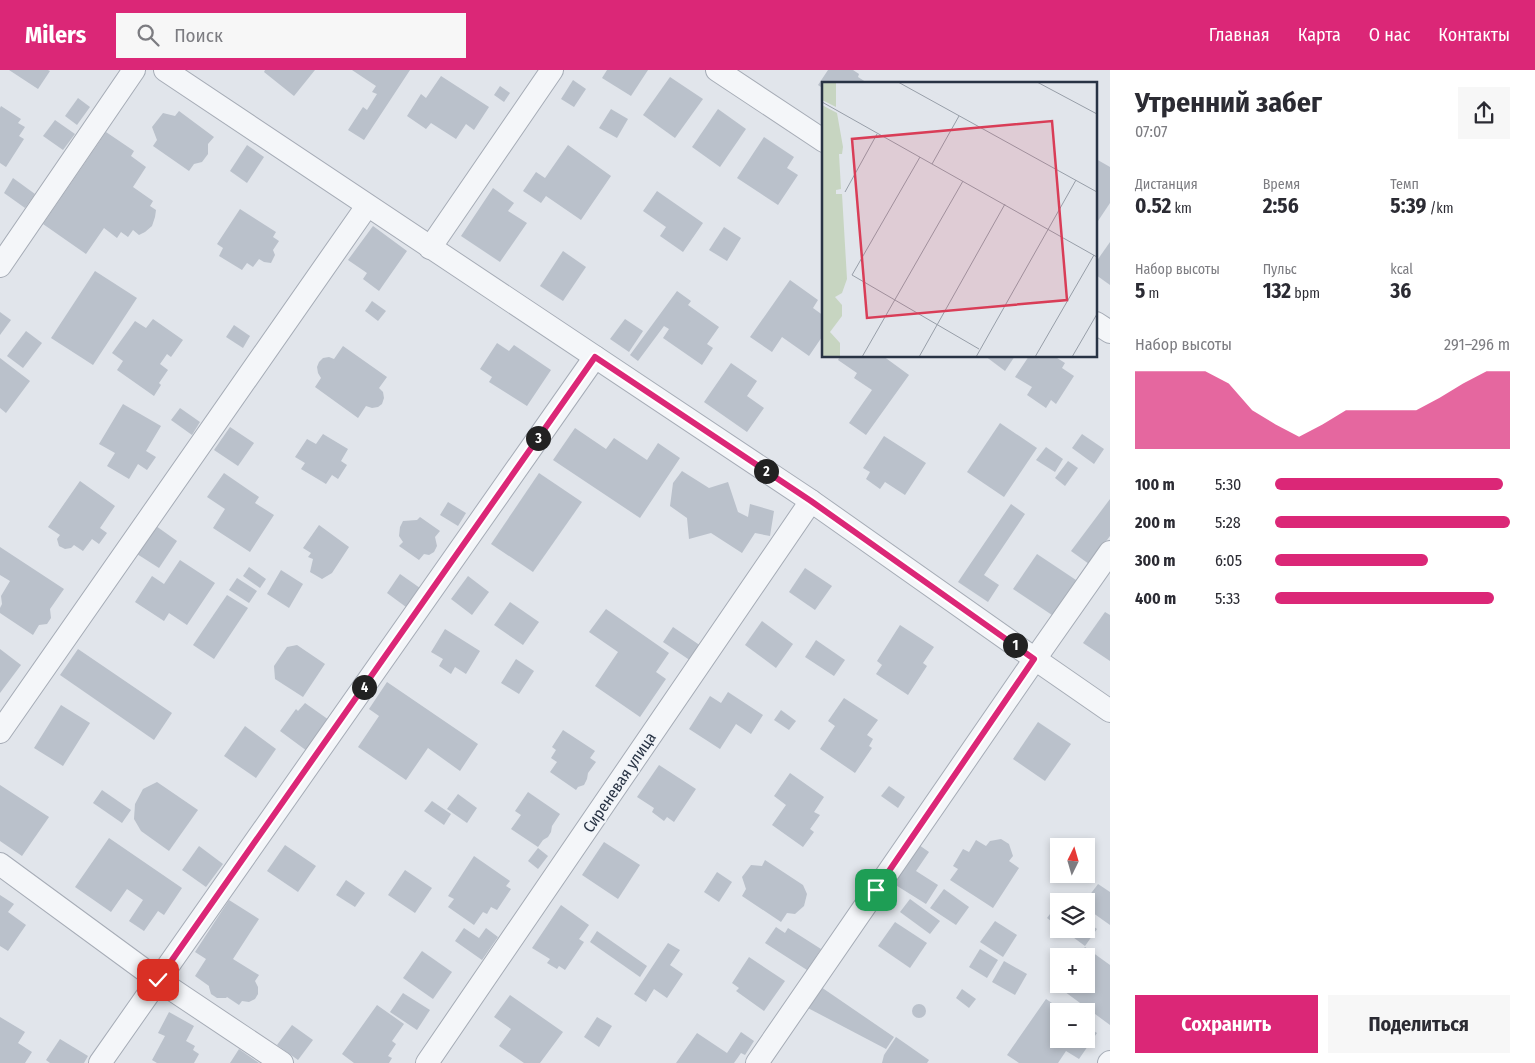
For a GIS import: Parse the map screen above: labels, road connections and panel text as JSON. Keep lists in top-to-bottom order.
{
  "streets": {
    "street": ["Сиреневая улица"]
  },
  "north": "top",
  "page": {
    "header": "Milers",
    "search": "Поиск",
    "nav": [
      "Главная",
      "Карта",
      "О нас",
      "Контакты"
    ],
    "heading": ["Утренний забег", "07:07"],
    "stats": [
      ["Дистанция", "0.52 km"],
      ["Время", "2:56"],
      ["Темп", "5:39 /km"],
      ["Набор высоты", "5 m"],
      ["Пульс", "132 bpm"],
      ["kcal", "36"]
    ],
    "chart": ["Набор высоты", "291–296 m"],
    "pins": [
      "3",
      "2",
      "1",
      "4"
    ],
    "list": [
      {
        "name": "100 m",
        "note": "5:30"
      },
      {
        "name": "200 m",
        "note": "5:28"
      },
      {
        "name": "300 m",
        "note": "6:05"
      },
      {
        "name": "400 m",
        "note": "5:33"
      }
    ],
    "map_buttons": ["+", "−"],
    "buttons": ["Сохранить", "Поделиться"]
  }
}
